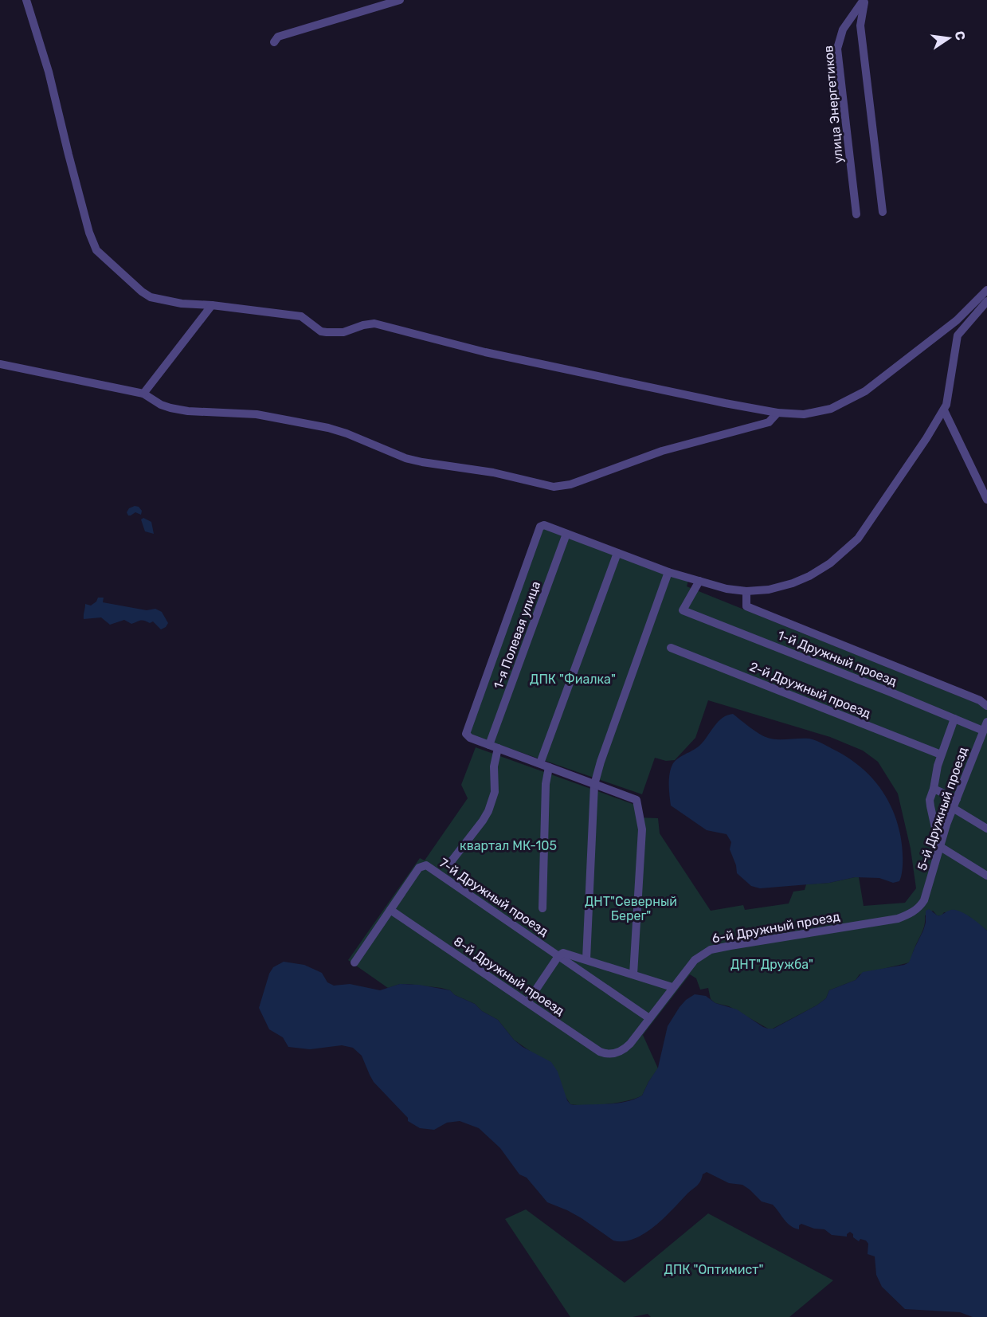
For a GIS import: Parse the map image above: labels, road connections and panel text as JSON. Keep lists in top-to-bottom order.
{
  "streets": {
    "street": [
      "улица Энергетиков",
      "1-я Полевая улица",
      "1-й Дружный проезд",
      "2-й Дружный проезд",
      "5-й Дружный проезд",
      "7-й Дружный проезд",
      "6-й Дружный проезд",
      "8-й Дружный проезд"
    ]
  },
  "crossings": [
    ["1-й Дружный проезд", "5-й Дружный проезд"],
    ["5-й Дружный проезд", "6-й Дружный проезд"],
    ["7-й Дружный проезд", "6-й Дружный проезд"],
    ["7-й Дружный проезд", "8-й Дружный проезд"],
    ["6-й Дружный проезд", "8-й Дружный проезд"]
  ],
  "parks": [
    "ДПК \"Фиалка\"",
    "квартал МК-105",
    "ДНТ\"Северный Берег\"",
    "ДНТ\"Дружба\"",
    "ДПК \"Оптимист\""
  ],
  "north": "right"
}
